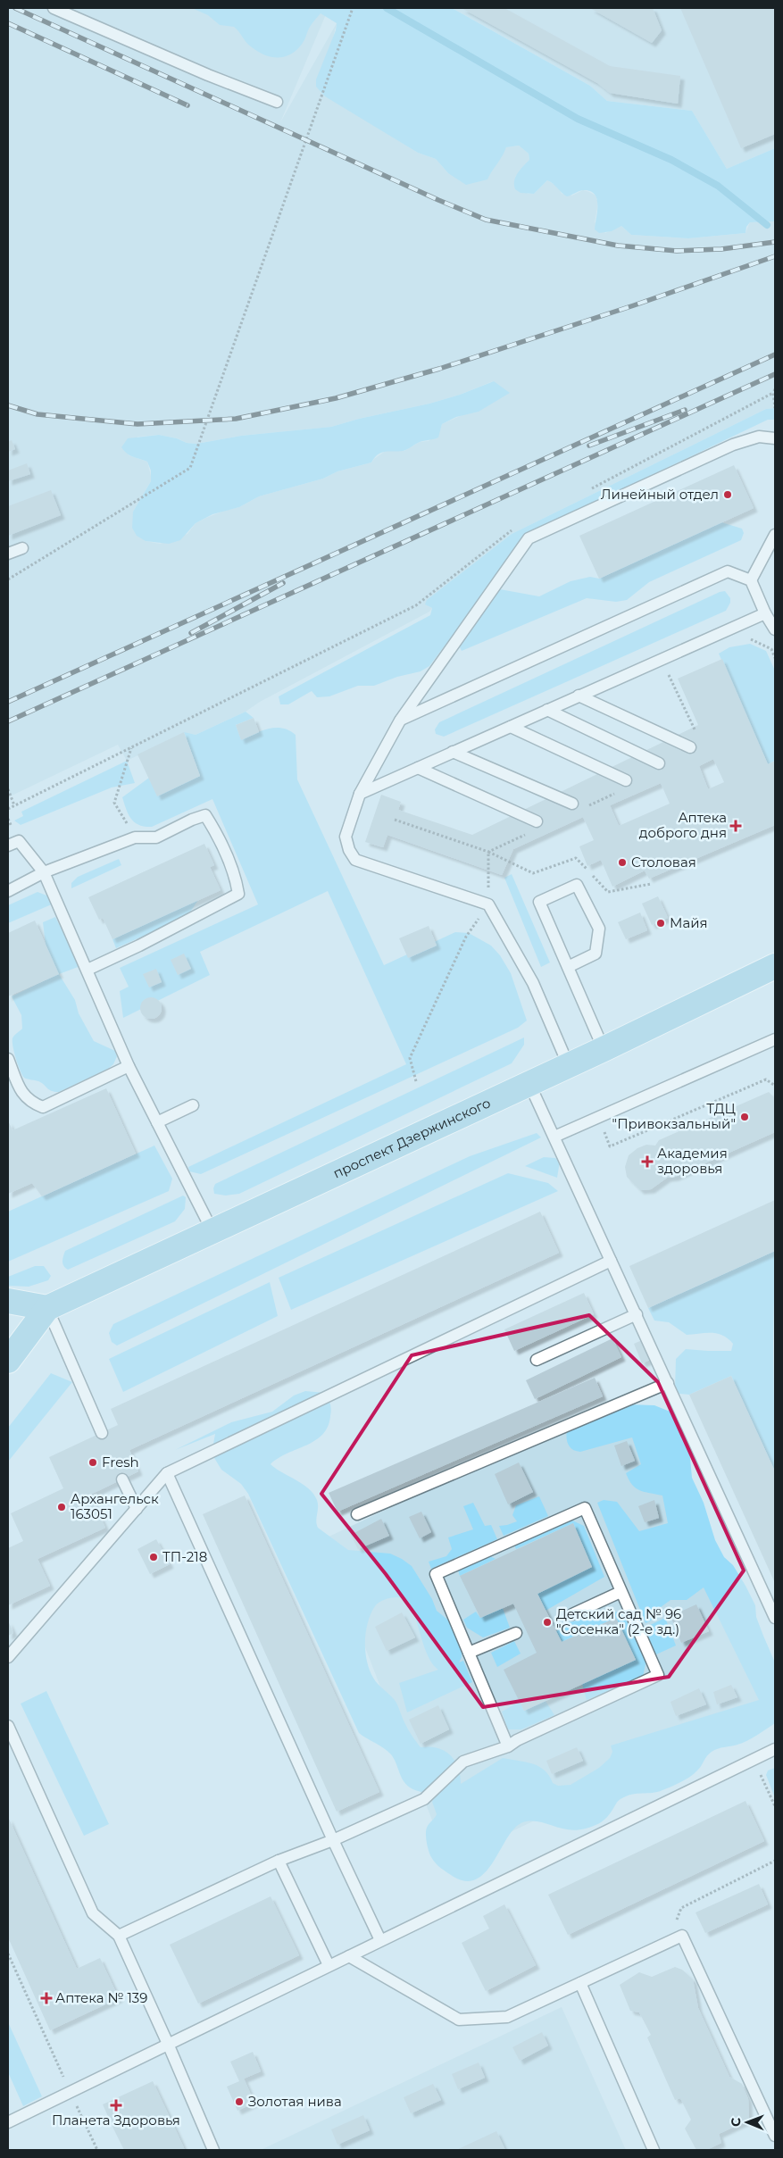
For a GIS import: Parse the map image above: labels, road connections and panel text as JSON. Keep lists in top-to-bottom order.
{
  "streets": {
    "main road": ["проспект Дзержинского"]
  },
  "places": {
    "other": [
      "Линейный отдел",
      "Столовая",
      "Майя",
      "ТДЦ \"Привокзальный\"",
      "Fresh",
      "Архангельск 163051",
      "ТП-218",
      "Детский сад № 96 \"Сосенка\" (2-е зд.)",
      "Золотая нива"
    ],
    "health": [
      "Аптека доброго дня",
      "Академия здоровья",
      "Аптека № 139",
      "Планета Здоровья"
    ]
  },
  "north": "left"
}
